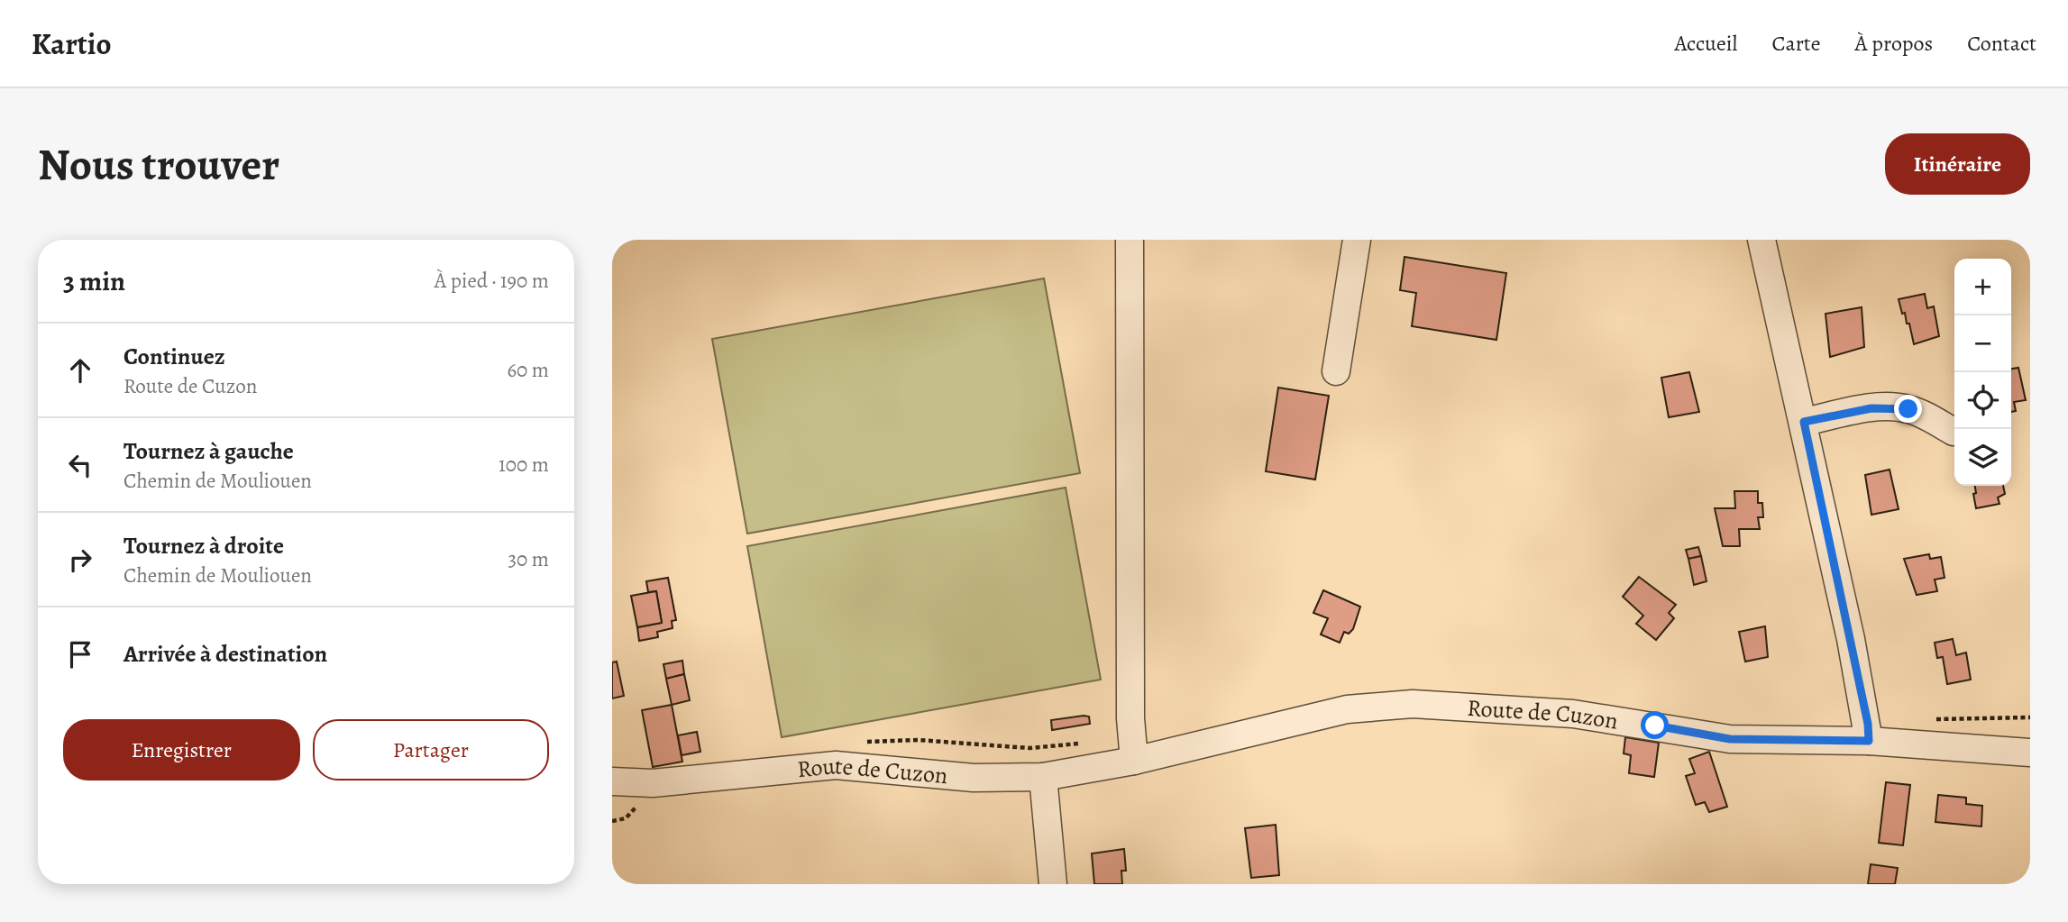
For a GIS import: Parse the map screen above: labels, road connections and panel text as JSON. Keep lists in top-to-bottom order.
{
  "streets": {
    "street": ["Route de Cuzon"]
  },
  "page": {
    "header": "Kartio",
    "nav": [
      "Accueil",
      "Carte",
      "À propos",
      "Contact"
    ],
    "buttons": [
      "Itinéraire",
      ["Enregistrer", "Partager"]
    ],
    "title": "Nous trouver",
    "heading": ["3 min", "À pied · 190 m"],
    "map_buttons": ["+", "−"],
    "list": [
      ["Continuez", "Route de Cuzon", "60 m"],
      ["Tournez à gauche", "Chemin de Mouliouen", "100 m"],
      ["Tournez à droite", "Chemin de Mouliouen", "30 m"],
      "Arrivée à destination"
    ]
  }
}
